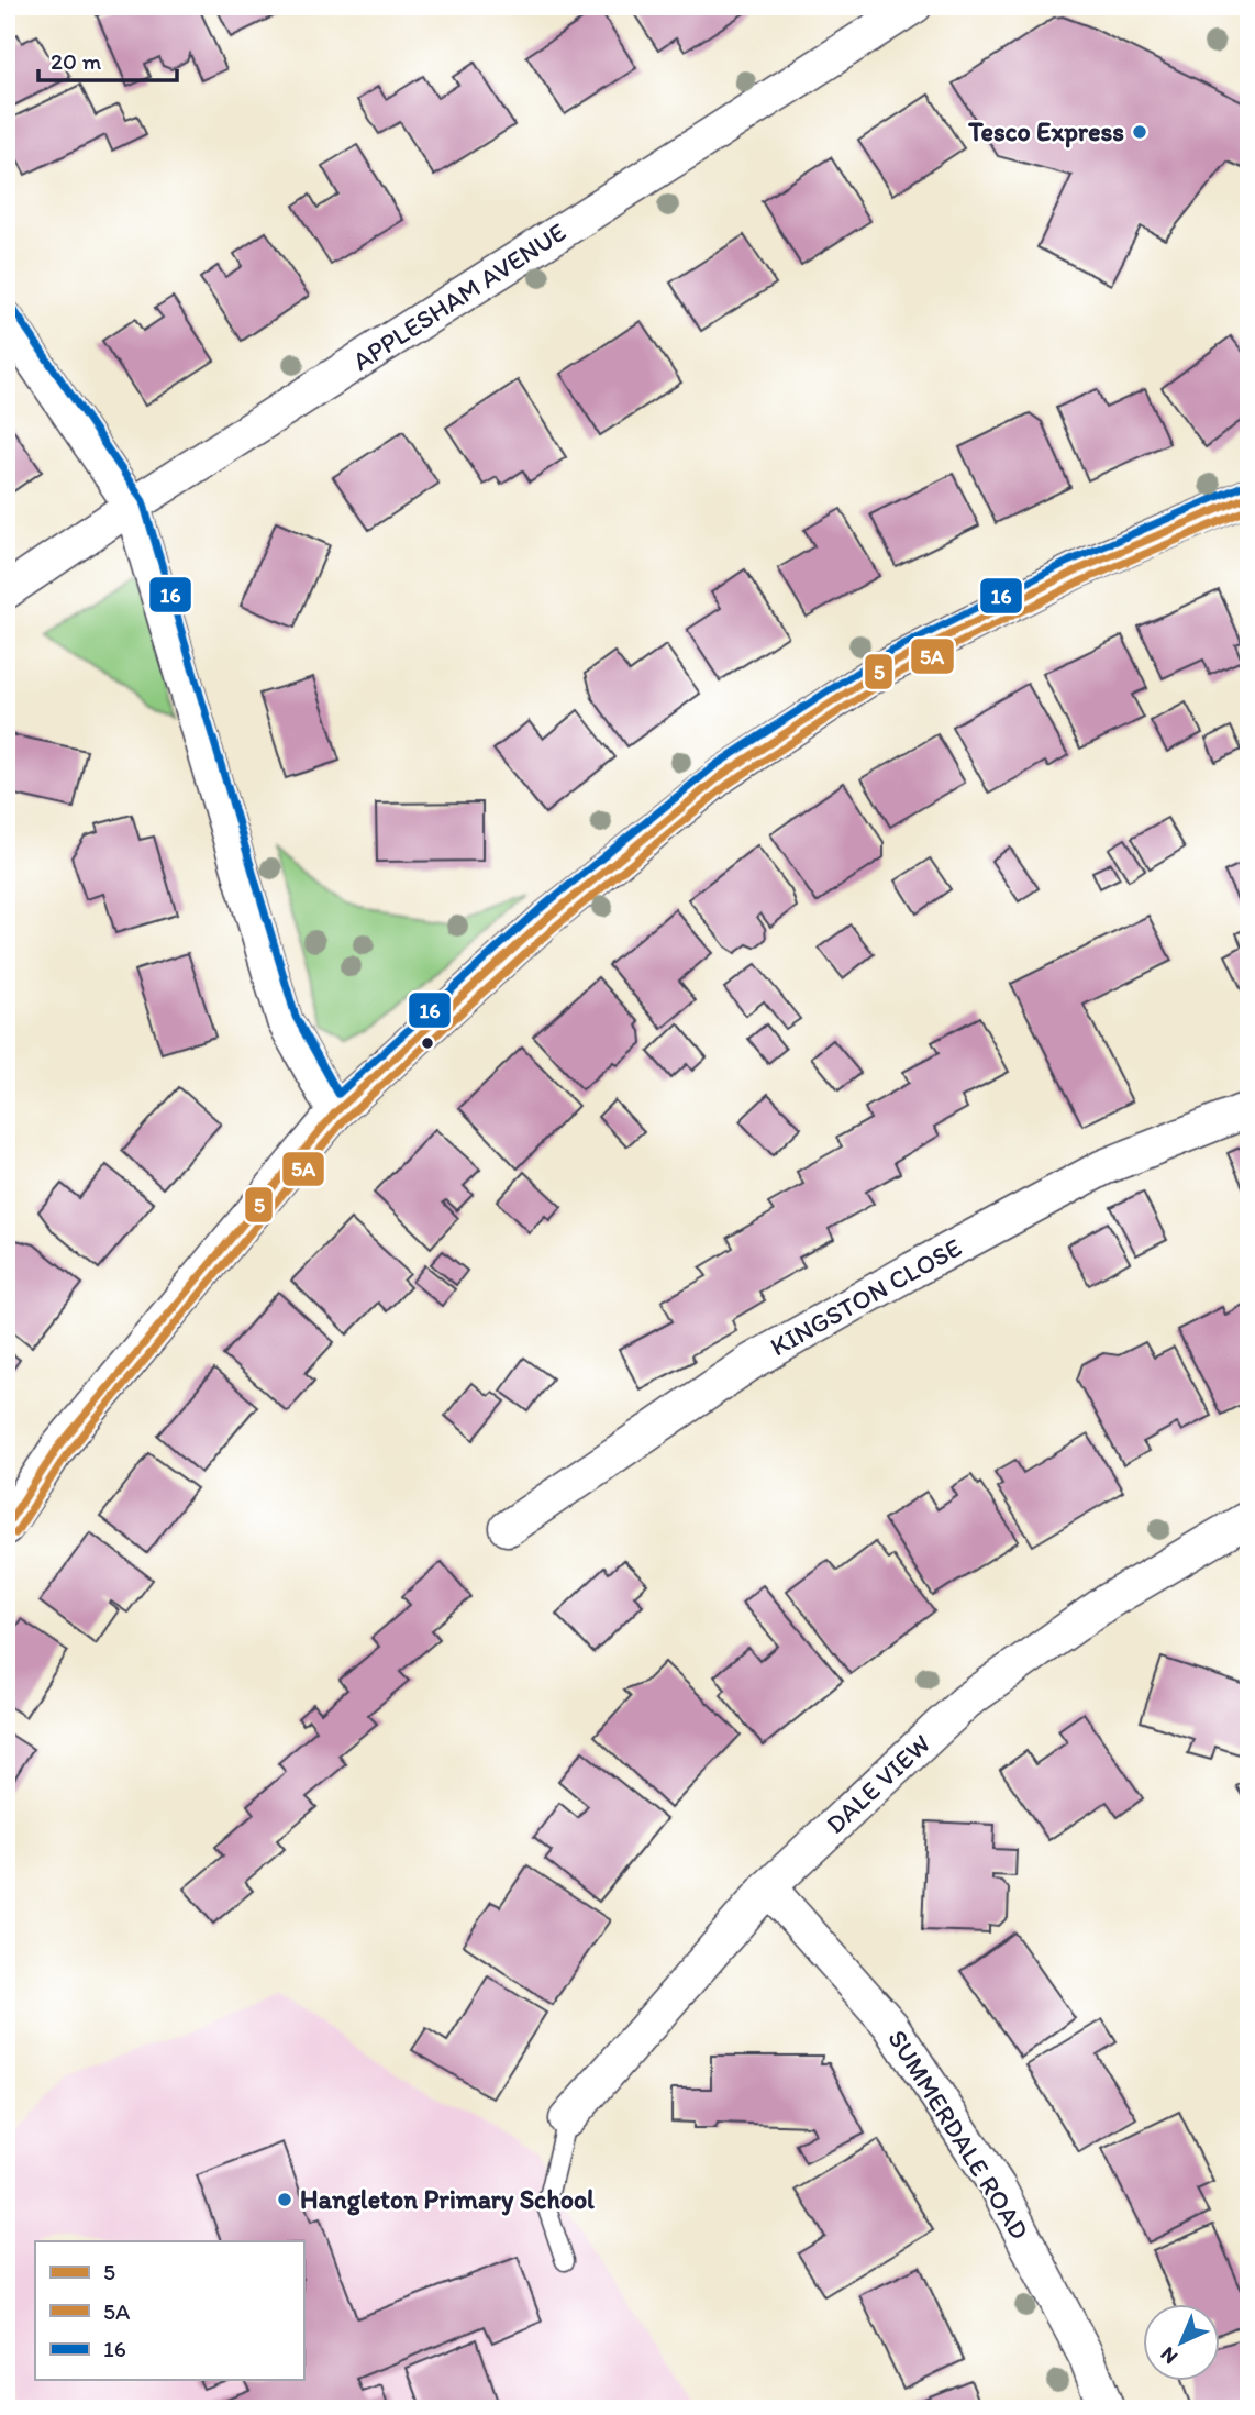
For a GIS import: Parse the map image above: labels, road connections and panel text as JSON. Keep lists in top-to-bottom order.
{
  "streets": {
    "street": [
      "APPLESHAM AVENUE",
      "KINGSTON CLOSE",
      "DALE VIEW",
      "SUMMERDALE ROAD"
    ]
  },
  "crossings": [
    ["DALE VIEW", "SUMMERDALE ROAD"]
  ],
  "places": ["Tesco Express", "Hangleton Primary School"],
  "lines": ["transit line 16", "transit line 5", "transit line 5A"],
  "legend": ["5", "5A", "16"],
  "scale_bar": "20 m",
  "north": "bottom left"
}
